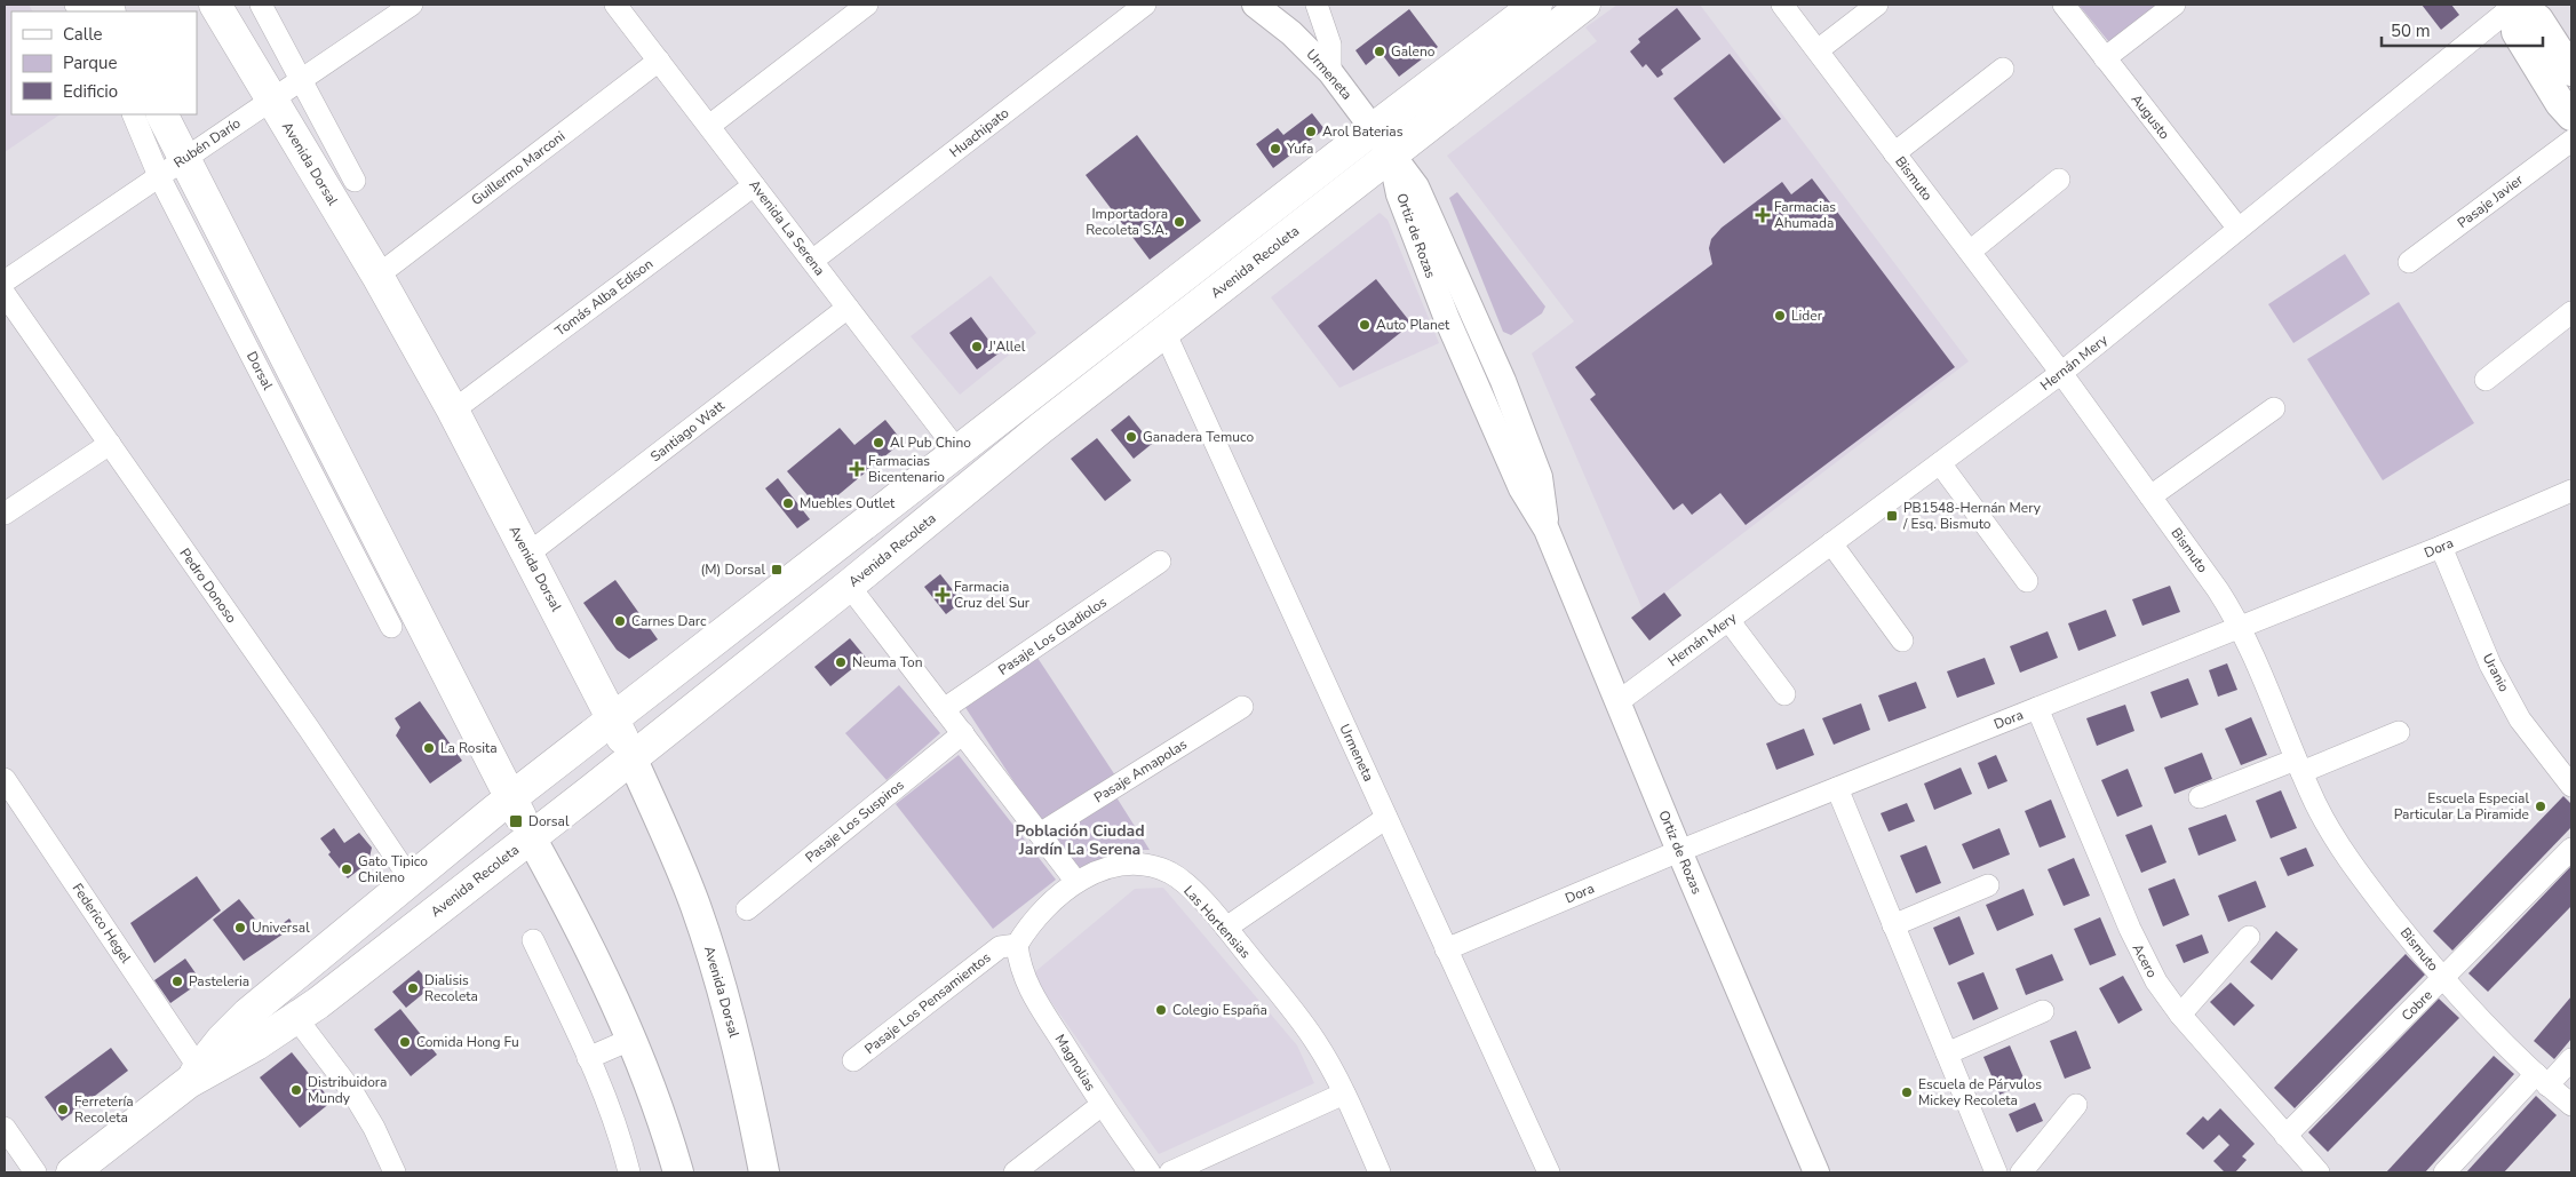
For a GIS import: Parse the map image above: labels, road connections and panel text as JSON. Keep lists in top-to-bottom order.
{
  "streets": {
    "main road": ["Avenida Dorsal", "Avenida Recoleta"],
    "street": [
      "Urmeneta",
      "Augusto",
      "Huachipato",
      "Rubén Darío",
      "Guillermo Marconi",
      "Bismuto",
      "Pasaje Javier",
      "Avenida La Serena",
      "Ortiz de Rozas",
      "Tomás Alba Edison",
      "Hernán Mery",
      "Dorsal",
      "Santiago Watt",
      "Dora",
      "Pedro Donoso",
      "Pasaje Los Gladiolos",
      "Uranio",
      "Pasaje Amapolas",
      "Pasaje Los Suspiros",
      "Las Hortensias",
      "Federico Hegel",
      "Acero",
      "Pasaje Los Pensamientos",
      "Cobre",
      "Magnolias"
    ]
  },
  "crossings": [
    ["Urmeneta", "Ortiz de Rozas"],
    ["Urmeneta", "Avenida Recoleta"],
    ["Urmeneta", "Dora"],
    ["Augusto", "Hernán Mery"],
    ["Huachipato", "Avenida La Serena"],
    ["Rubén Darío", "Avenida Dorsal"],
    ["Rubén Darío", "Dorsal"],
    ["Avenida Dorsal", "Guillermo Marconi"],
    ["Avenida Dorsal", "Avenida Recoleta"],
    ["Avenida Dorsal", "Tomás Alba Edison"],
    ["Avenida Dorsal", "Santiago Watt"],
    ["Guillermo Marconi", "Avenida La Serena"],
    ["Bismuto", "Hernán Mery"],
    ["Bismuto", "Dora"],
    ["Bismuto", "Cobre"],
    ["Avenida La Serena", "Avenida Recoleta"],
    ["Avenida La Serena", "Tomás Alba Edison"],
    ["Avenida La Serena", "Santiago Watt"],
    ["Ortiz de Rozas", "Avenida Recoleta"],
    ["Ortiz de Rozas", "Hernán Mery"],
    ["Ortiz de Rozas", "Dora"],
    ["Avenida Recoleta", "Pedro Donoso"],
    ["Avenida Recoleta", "Federico Hegel"],
    ["Dora", "Uranio"],
    ["Dora", "Acero"],
    ["Acero", "Cobre"],
    ["Pasaje Los Pensamientos", "Magnolias"]
  ],
  "districts": ["Población Ciudad Jardín La Serena"],
  "places": {
    "other": [
      "Galeno",
      "Arol Baterias",
      "Yufa",
      "Importadora Recoleta S.A.",
      "Lider",
      "Auto Planet",
      "J'Allel",
      "Ganadera Temuco",
      "Al Pub Chino",
      "Muebles Outlet",
      "Carnes Darc",
      "Neuma Ton",
      "La Rosita",
      "Escuela Especial Particular La Piramide",
      "Gato Tipico Chileno",
      "Universal",
      "Pasteleria",
      "Dialisis Recoleta",
      "Colegio España",
      "Comida Hong Fu",
      "Distribuidora Mundy",
      "Escuela de Párvulos Mickey Recoleta",
      "Ferretería Recoleta"
    ],
    "health": ["Farmacias Ahumada", "Farmacias Bicentenario", "Farmacia Cruz del Sur"],
    "transit": ["PB1548-Hernán Mery / Esq. Bismuto", "(M) Dorsal", "Dorsal"]
  },
  "legend": ["Calle", "Parque", "Edificio"],
  "scale_bar": "50 m"
}
